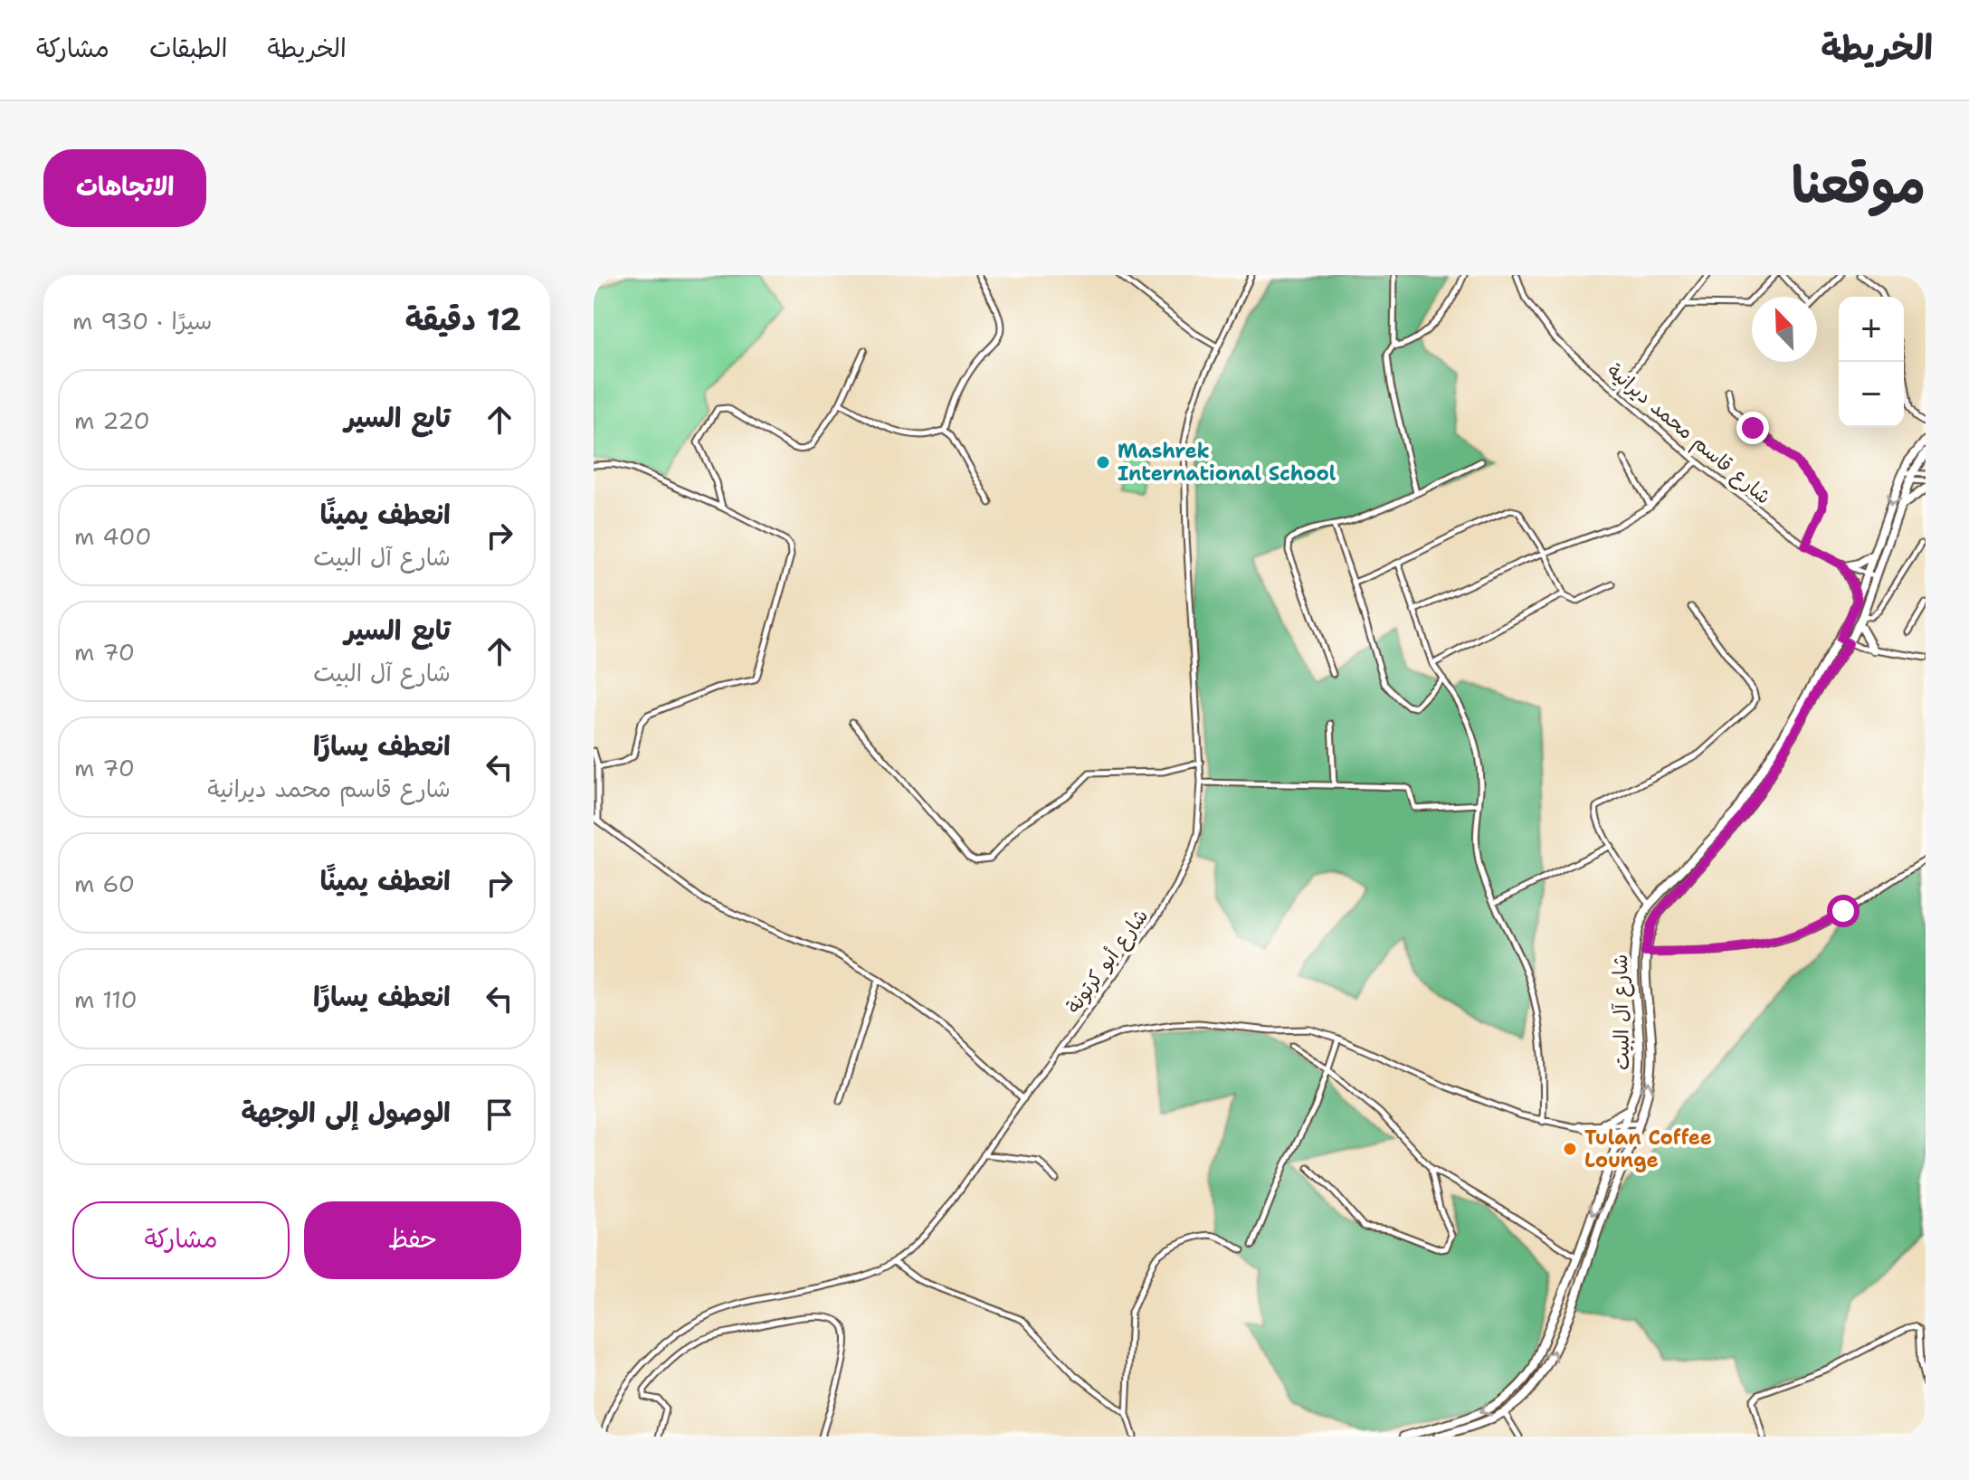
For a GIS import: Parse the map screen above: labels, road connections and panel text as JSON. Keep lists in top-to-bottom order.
{
  "streets": {
    "street": ["شارع قاسم محمد ديرانية", "شارع أبو كرتونة", "شارع آل البيت"]
  },
  "crossings": [
    ["شارع قاسم محمد ديرانية", "شارع آل البيت"]
  ],
  "places": ["Mashrek International School", "Tulan Coffee Lounge"],
  "north": "top left",
  "page": {
    "header": "الخريطة",
    "nav": ["الخريطة", "الطبقات", "مشاركة"],
    "title": "موقعنا",
    "buttons": [
      "الاتجاهات",
      ["حفظ", "مشاركة"]
    ],
    "heading": ["12 دقيقة", "سيرًا · 930 m"],
    "map_buttons": ["+", "−"],
    "list": [
      ["تابع السير", "220 m"],
      ["انعطف يمينًا", "شارع آل البيت", "400 m"],
      ["تابع السير", "شارع آل البيت", "70 m"],
      ["انعطف يسارًا", "شارع قاسم محمد ديرانية", "70 m"],
      ["انعطف يمينًا", "60 m"],
      ["انعطف يسارًا", "110 m"],
      "الوصول إلى الوجهة"
    ]
  }
}
